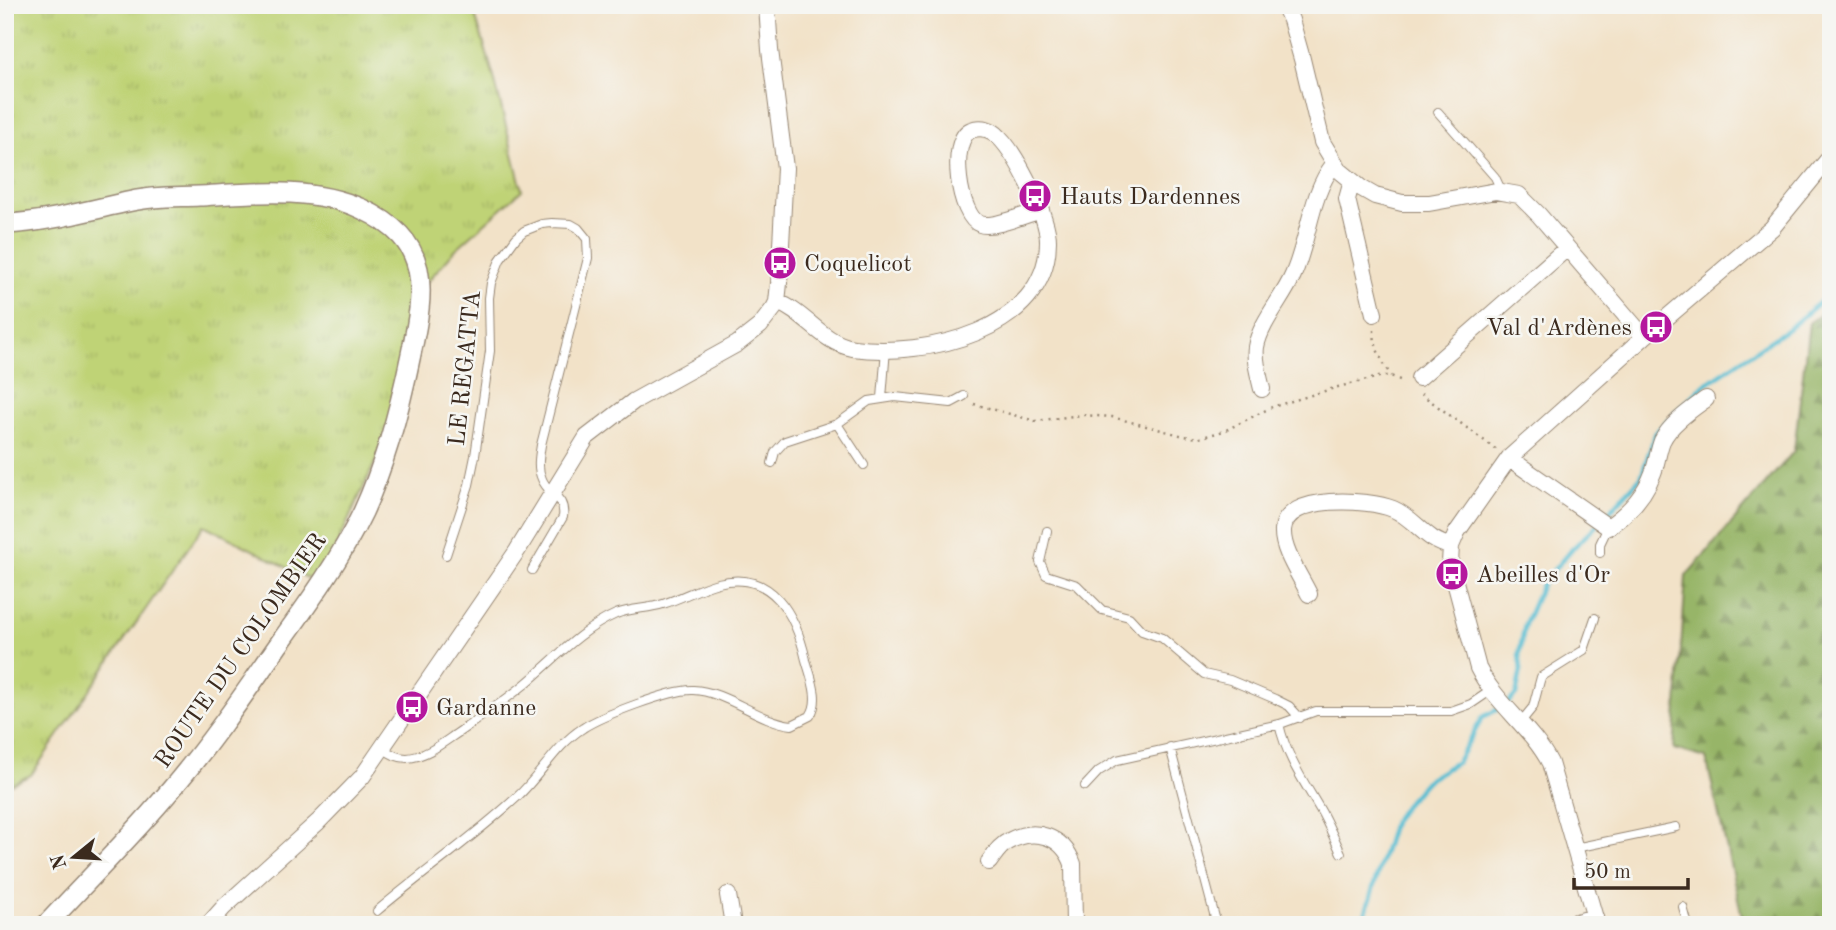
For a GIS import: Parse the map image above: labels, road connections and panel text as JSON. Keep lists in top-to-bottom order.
{
  "streets": {
    "street": ["ROUTE DU COLOMBIER"],
    "lane": ["LE REGATTA"]
  },
  "places": {
    "bus stop": [
      "Hauts Dardennes",
      "Coquelicot",
      "Val d'Ardènes",
      "Abeilles d'Or",
      "Gardanne"
    ]
  },
  "scale_bar": "50 m",
  "north": "left"
}
